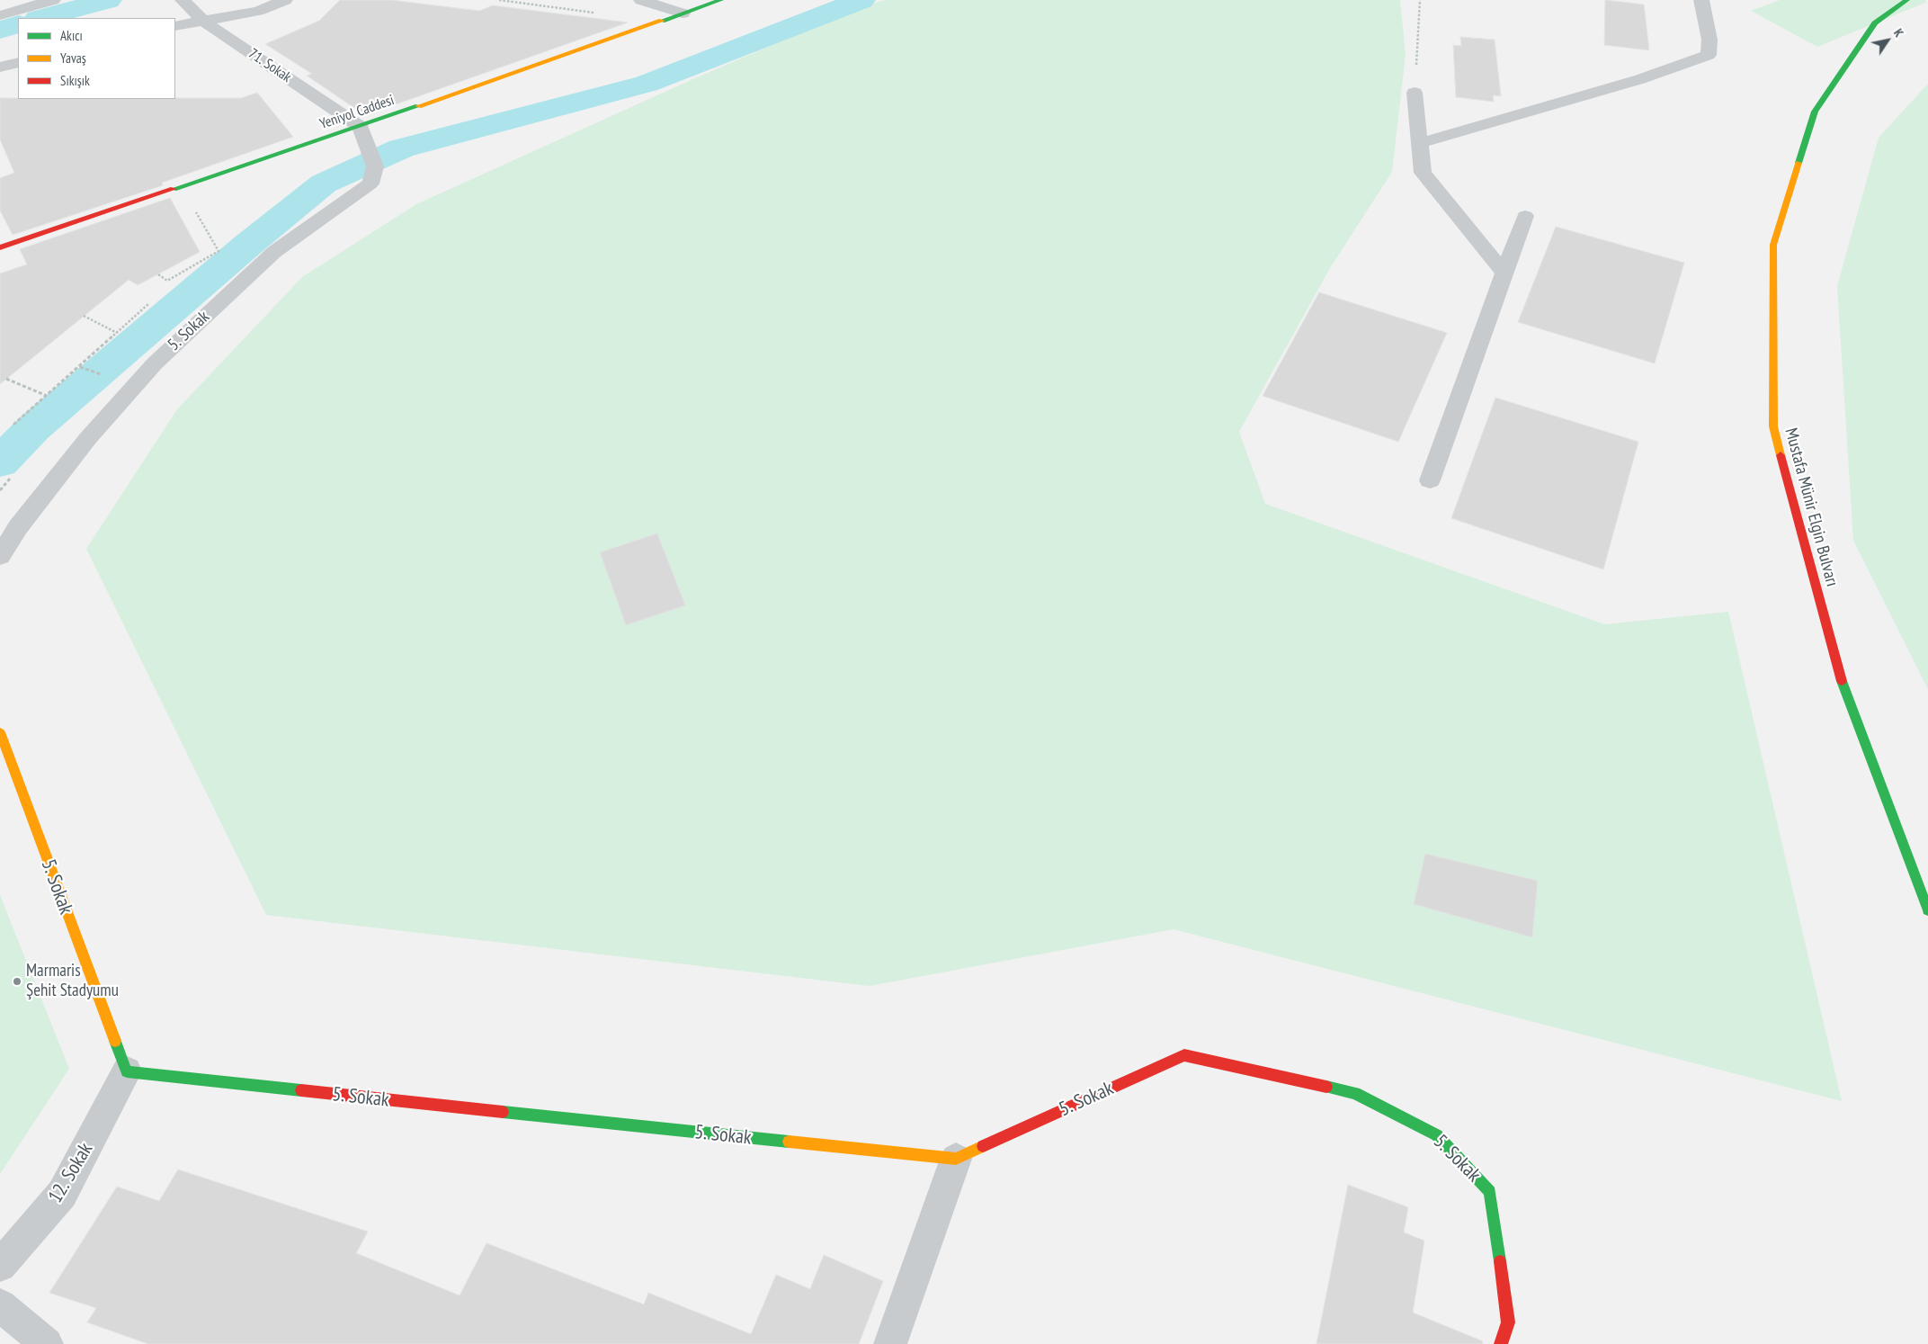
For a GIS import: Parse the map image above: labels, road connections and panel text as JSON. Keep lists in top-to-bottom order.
{
  "streets": {
    "street": [
      "71. Sokak",
      "Yeniyol Caddesi",
      "5. Sokak",
      "Mustafa Münir Elgin Bulvarı",
      "12. Sokak"
    ]
  },
  "crossings": [
    ["71. Sokak", "Yeniyol Caddesi"],
    ["71. Sokak", "5. Sokak"],
    ["Yeniyol Caddesi", "5. Sokak"],
    ["5. Sokak", "12. Sokak"]
  ],
  "places": ["Marmaris Şehit Stadyumu"],
  "legend": ["Akıcı", "Yavaş", "Sıkışık"],
  "north": "top right"
}
